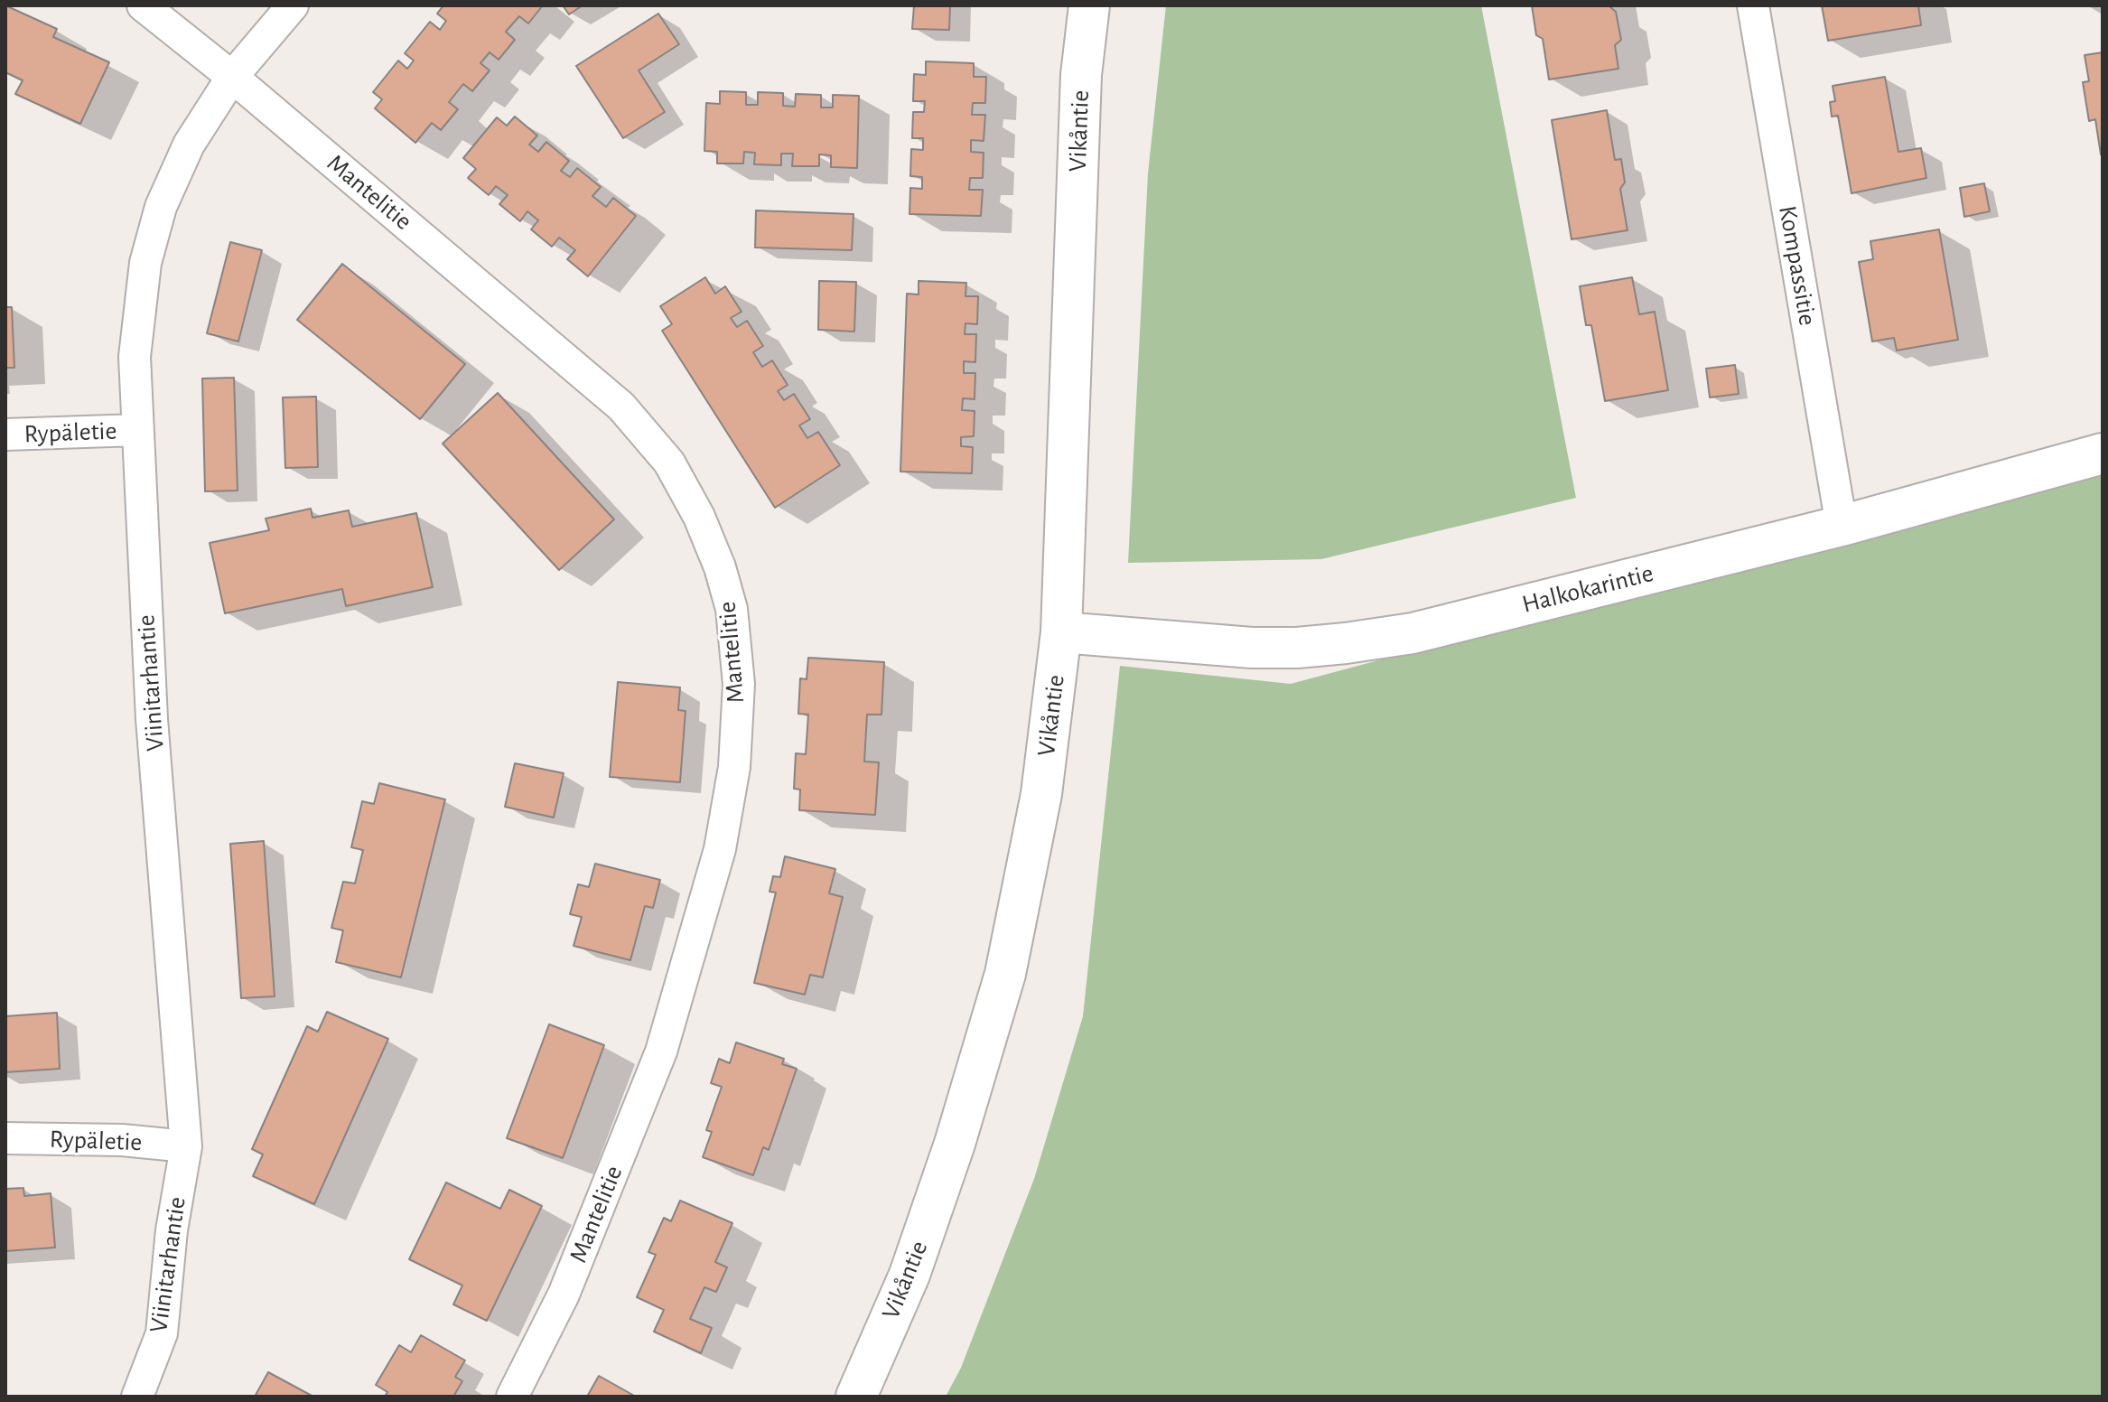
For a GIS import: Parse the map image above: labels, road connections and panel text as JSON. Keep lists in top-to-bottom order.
{
  "streets": {
    "street": [
      "Vikåntie",
      "Mantelitie",
      "Kompassitie",
      "Rypäletie",
      "Halkokarintie",
      "Viinitarhantie"
    ]
  },
  "crossings": [
    ["Vikåntie", "Halkokarintie"],
    ["Mantelitie", "Viinitarhantie"],
    ["Kompassitie", "Halkokarintie"],
    ["Rypäletie", "Viinitarhantie"]
  ]
}
